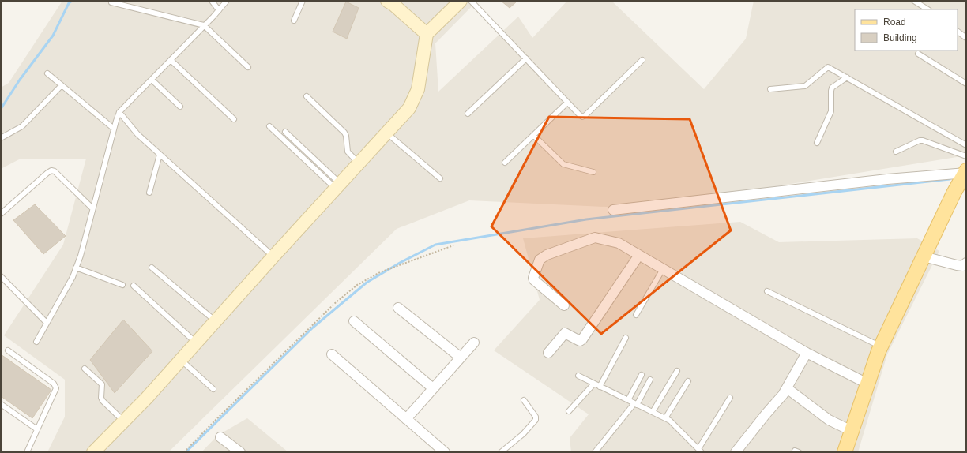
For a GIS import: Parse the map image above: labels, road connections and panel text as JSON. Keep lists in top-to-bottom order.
{
  "legend": ["Road", "Building"]
}
